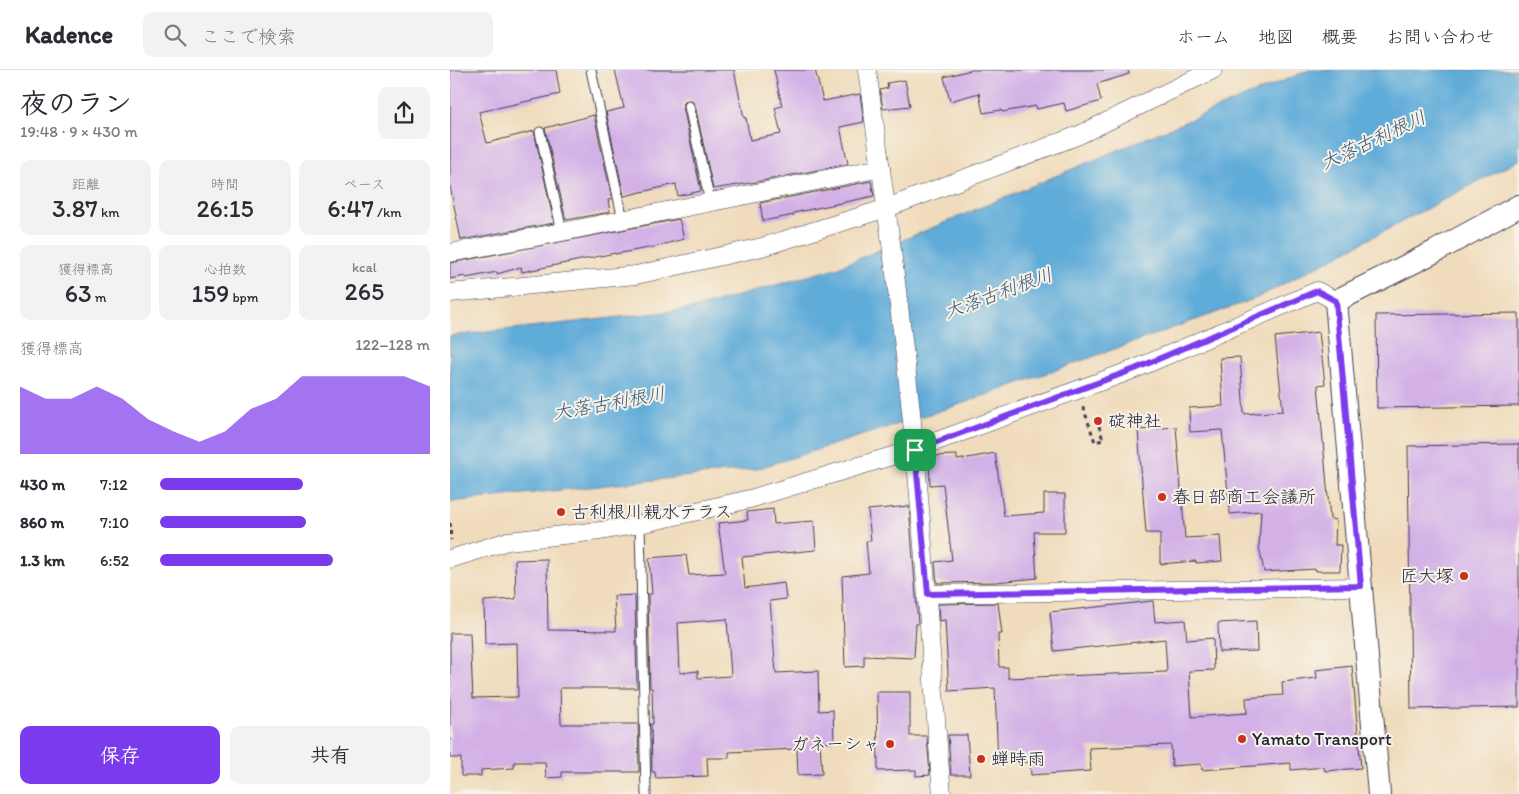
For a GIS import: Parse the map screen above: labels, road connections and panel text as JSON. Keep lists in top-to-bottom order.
{
  "water": ["大落古利根川"],
  "places": [
    "碇神社",
    "春日部商工会議所",
    "古利根川親水テラス",
    "匠大塚",
    "Yamato Transport",
    "ガネーシャ",
    "蝉時雨"
  ],
  "page": {
    "header": "Kadence",
    "search": "ここで検索",
    "nav": [
      "ホーム",
      "地図",
      "概要",
      "お問い合わせ"
    ],
    "heading": ["夜のラン", "19:48 · 9 × 430 m"],
    "stats": [
      ["距離", "3.87 km"],
      ["時間", "26:15"],
      ["ペース", "6:47 /km"],
      ["獲得標高", "63 m"],
      ["心拍数", "159 bpm"],
      ["kcal", "265"]
    ],
    "chart": ["獲得標高", "122–128 m"],
    "list": [
      {
        "name": "430 m",
        "note": "7:12"
      },
      {
        "name": "860 m",
        "note": "7:10"
      },
      {
        "name": "1.3 km",
        "note": "6:52"
      }
    ],
    "buttons": ["保存", "共有"]
  }
}
